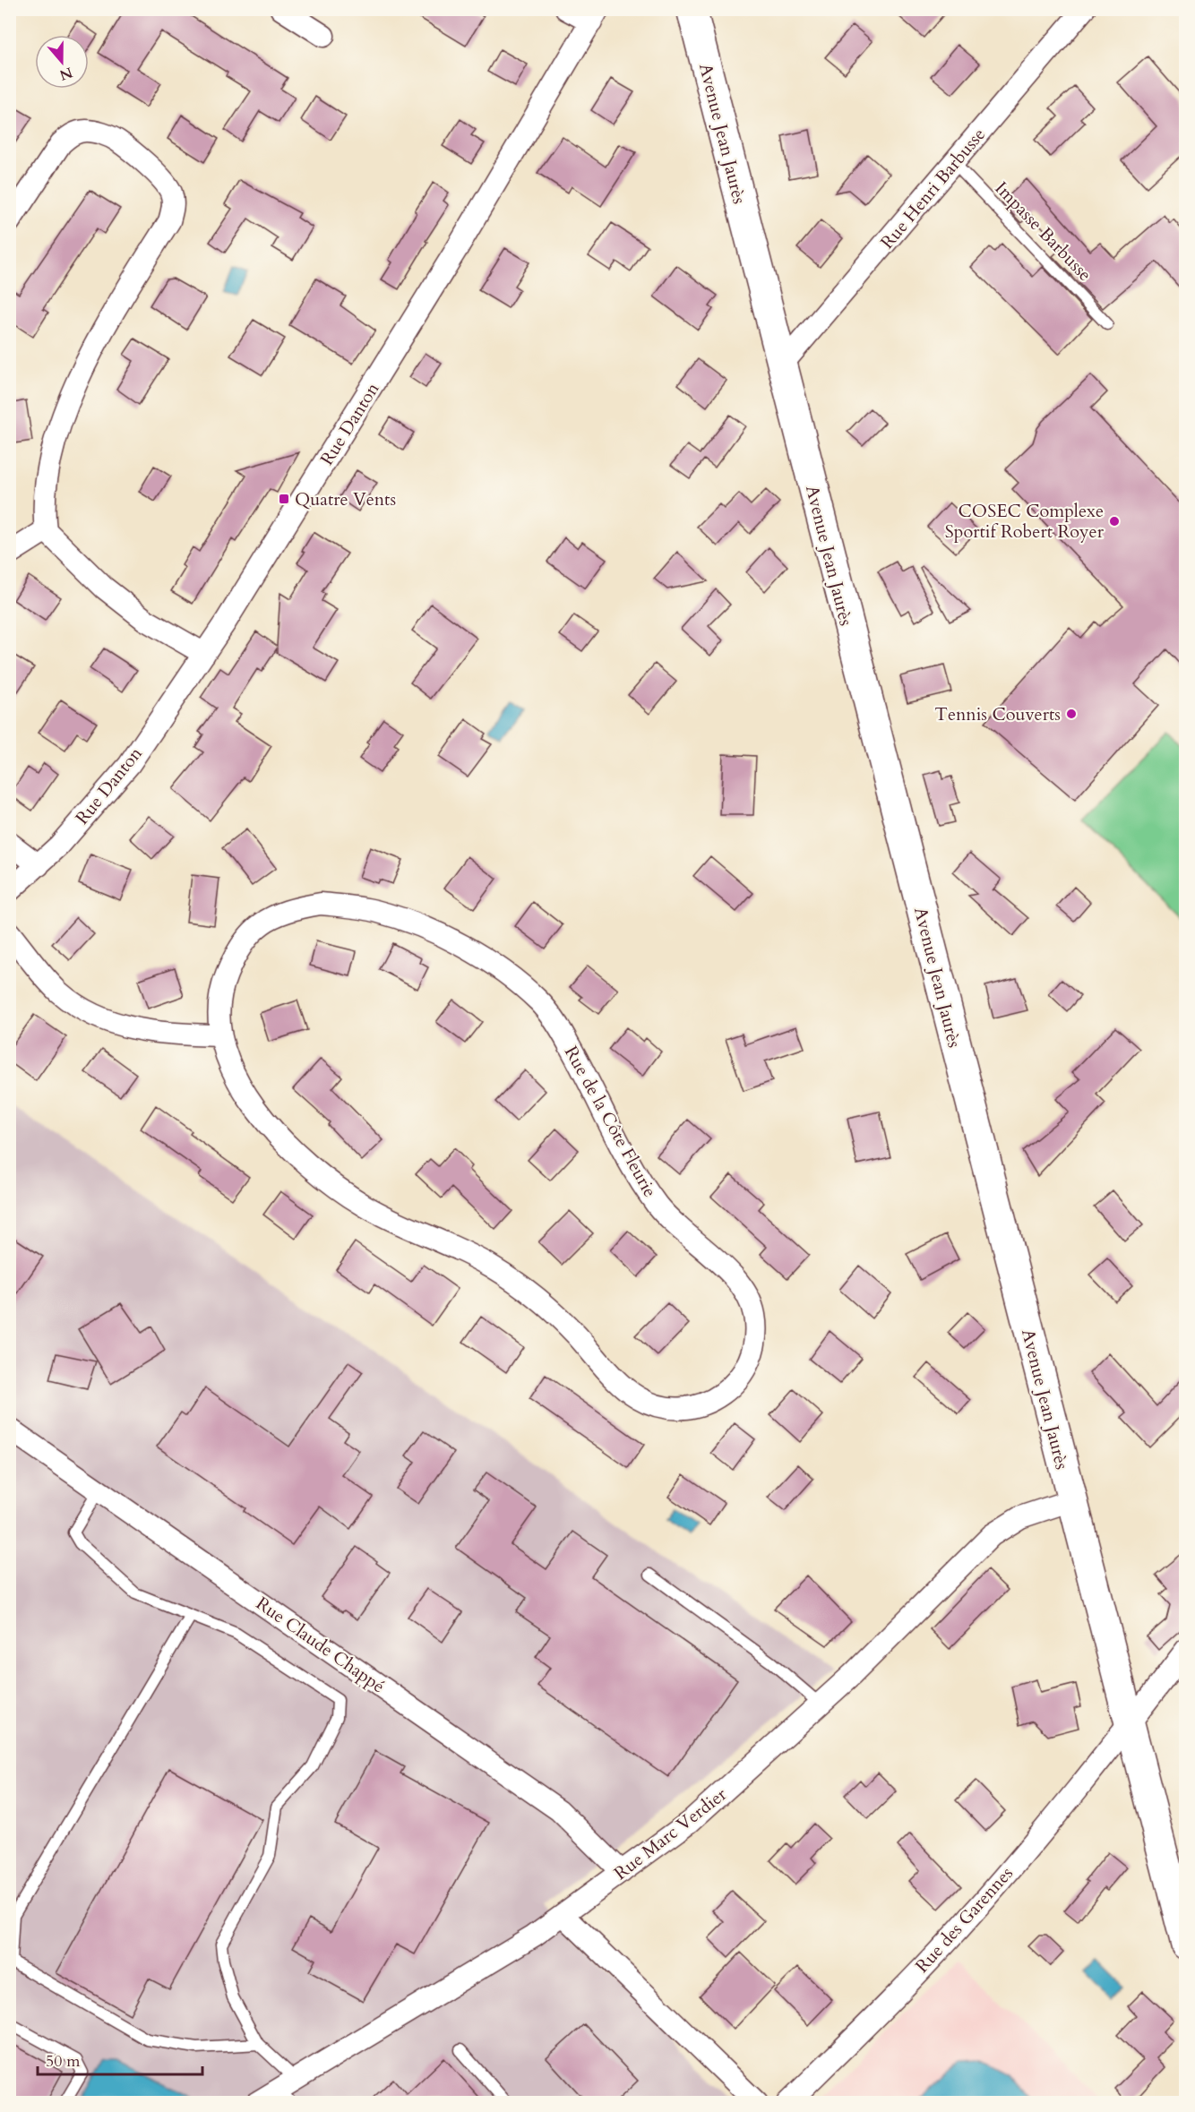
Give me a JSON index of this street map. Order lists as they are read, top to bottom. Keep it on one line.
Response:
{"streets":{"main road":["Avenue Jean Jaurès"],"street":["Rue Henri Barbusse","Rue Danton","Rue de la Côte Fleurie","Rue Claude Chappé","Rue Marc Verdier","Rue des Garennes"],"lane":["Impasse Barbusse"]},"crossings":[["Avenue Jean Jaurès","Rue Henri Barbusse"],["Avenue Jean Jaurès","Rue Marc Verdier"],["Avenue Jean Jaurès","Rue des Garennes"],["Rue Henri Barbusse","Impasse Barbusse"],["Rue Claude Chappé","Rue Marc Verdier"]],"places":{"transit":["Quatre Vents"],"other":["COSEC Complexe Sportif Robert Royer","Tennis Couverts"]},"scale_bar":"50 m","north":"bottom"}
